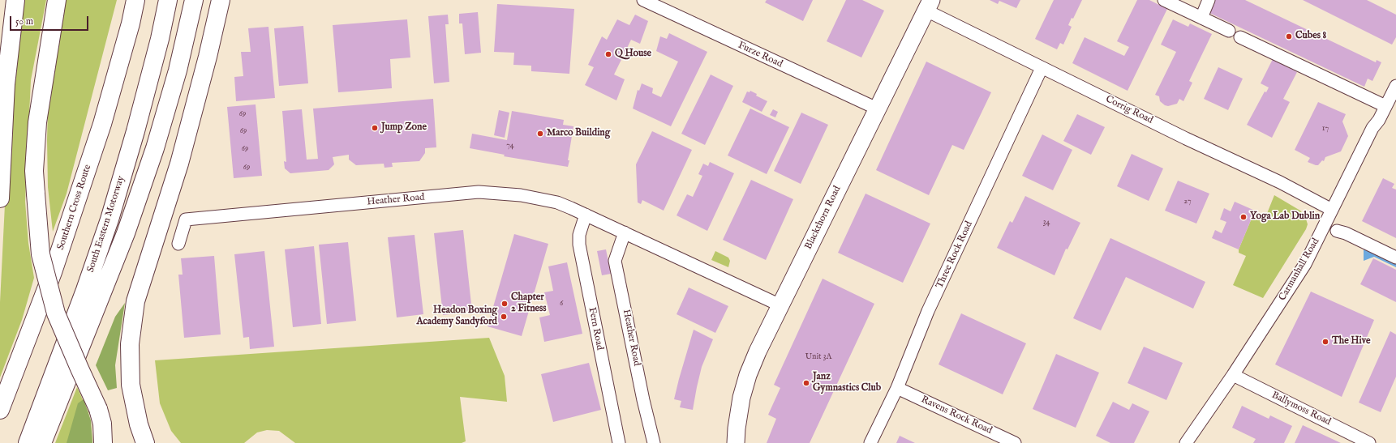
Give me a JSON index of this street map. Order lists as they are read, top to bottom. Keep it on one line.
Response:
{"streets":{"highway":["Southern Cross Route","South Eastern Motorway"],"street":["Furze Road","Corrig Road","Heather Road","Blackthorn Road","Three Rock Road","Carmanhall Road","Fern Road","Ballymoss Road","Ravens Rock Road"]},"crossings":[["Furze Road","Blackthorn Road"],["Corrig Road","Blackthorn Road"],["Corrig Road","Three Rock Road"],["Corrig Road","Carmanhall Road"],["Heather Road","Blackthorn Road"],["Heather Road","Fern Road"],["Three Rock Road","Ravens Rock Road"],["Carmanhall Road","Ballymoss Road"]],"places":["Cubes 8","Q House","Jump Zone","Marco Building","Yoga Lab Dublin","Chapter 2 Fitness","Headon Boxing Academy Sandyford","The Hive","Janz Gymnastics Club"],"house_numbers":["69","17","69","74","69","69","27","34","6","Unit 3A"],"scale_bar":"50 m"}
